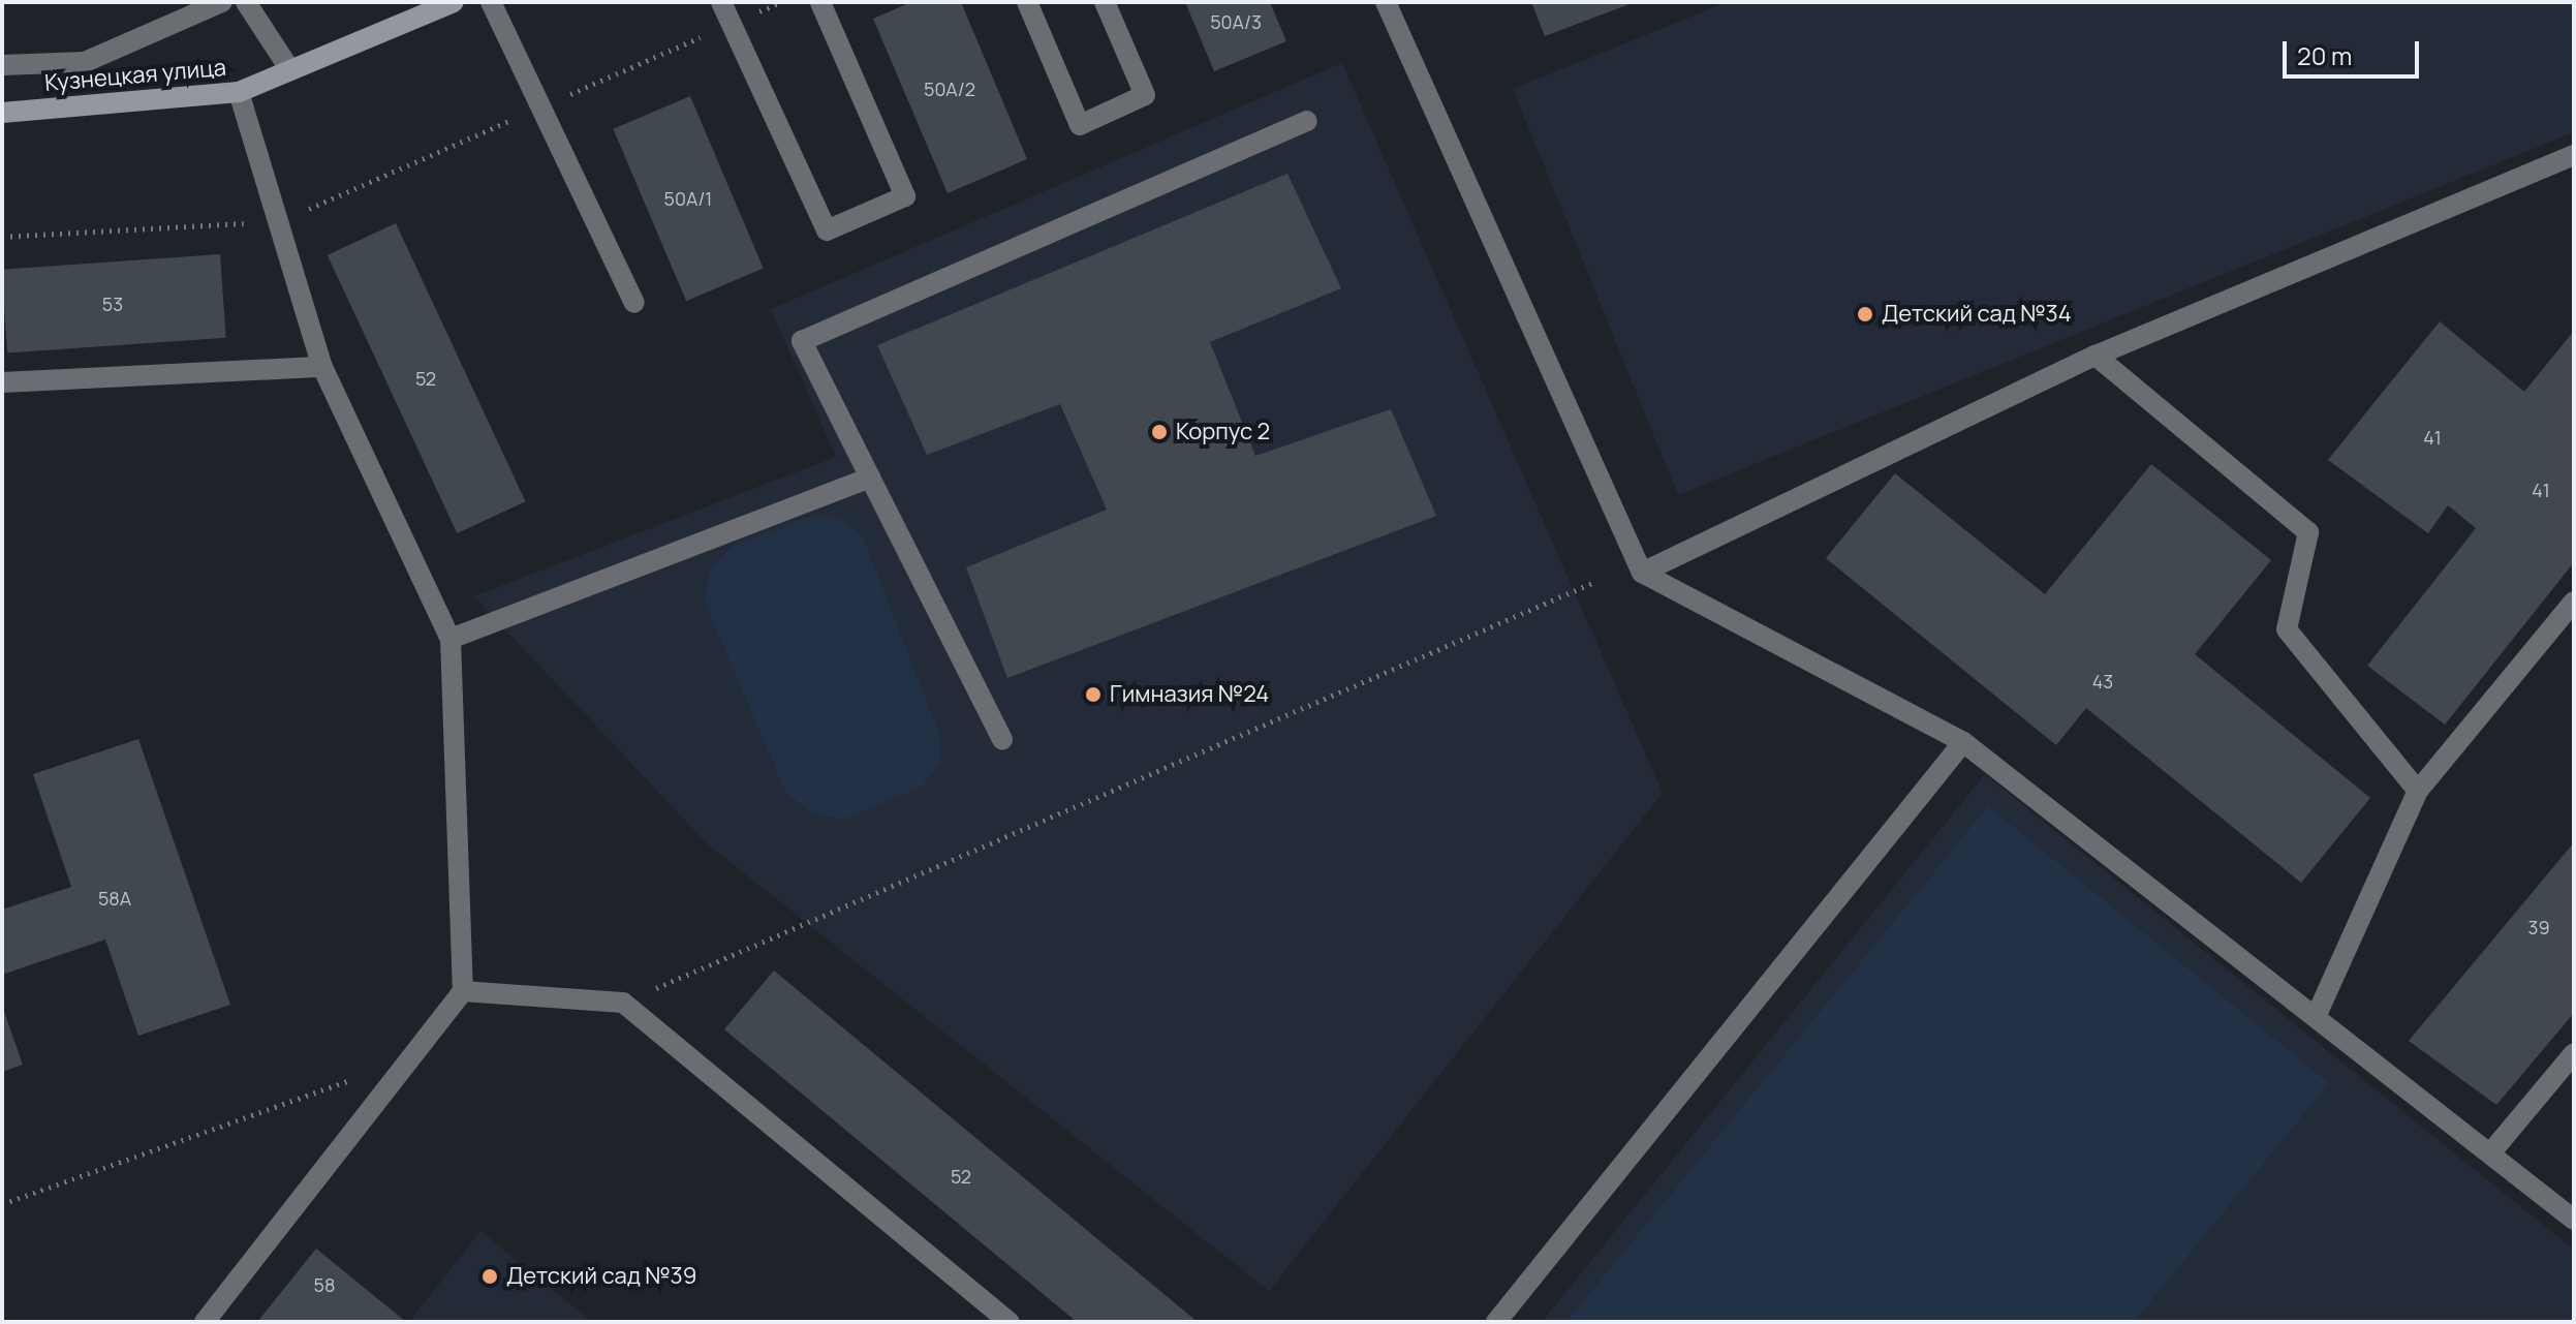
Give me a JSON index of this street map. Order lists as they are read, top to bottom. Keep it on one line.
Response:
{"streets":{"main road":["Кузнецкая улица"]},"places":["Детский сад №34","Корпус 2","Гимназия №24","Детский сад №39"],"house_numbers":["50А/3","50А/2","50А/1","53","52","41","41","43","58А","39","52","58"],"scale_bar":"20 m"}
